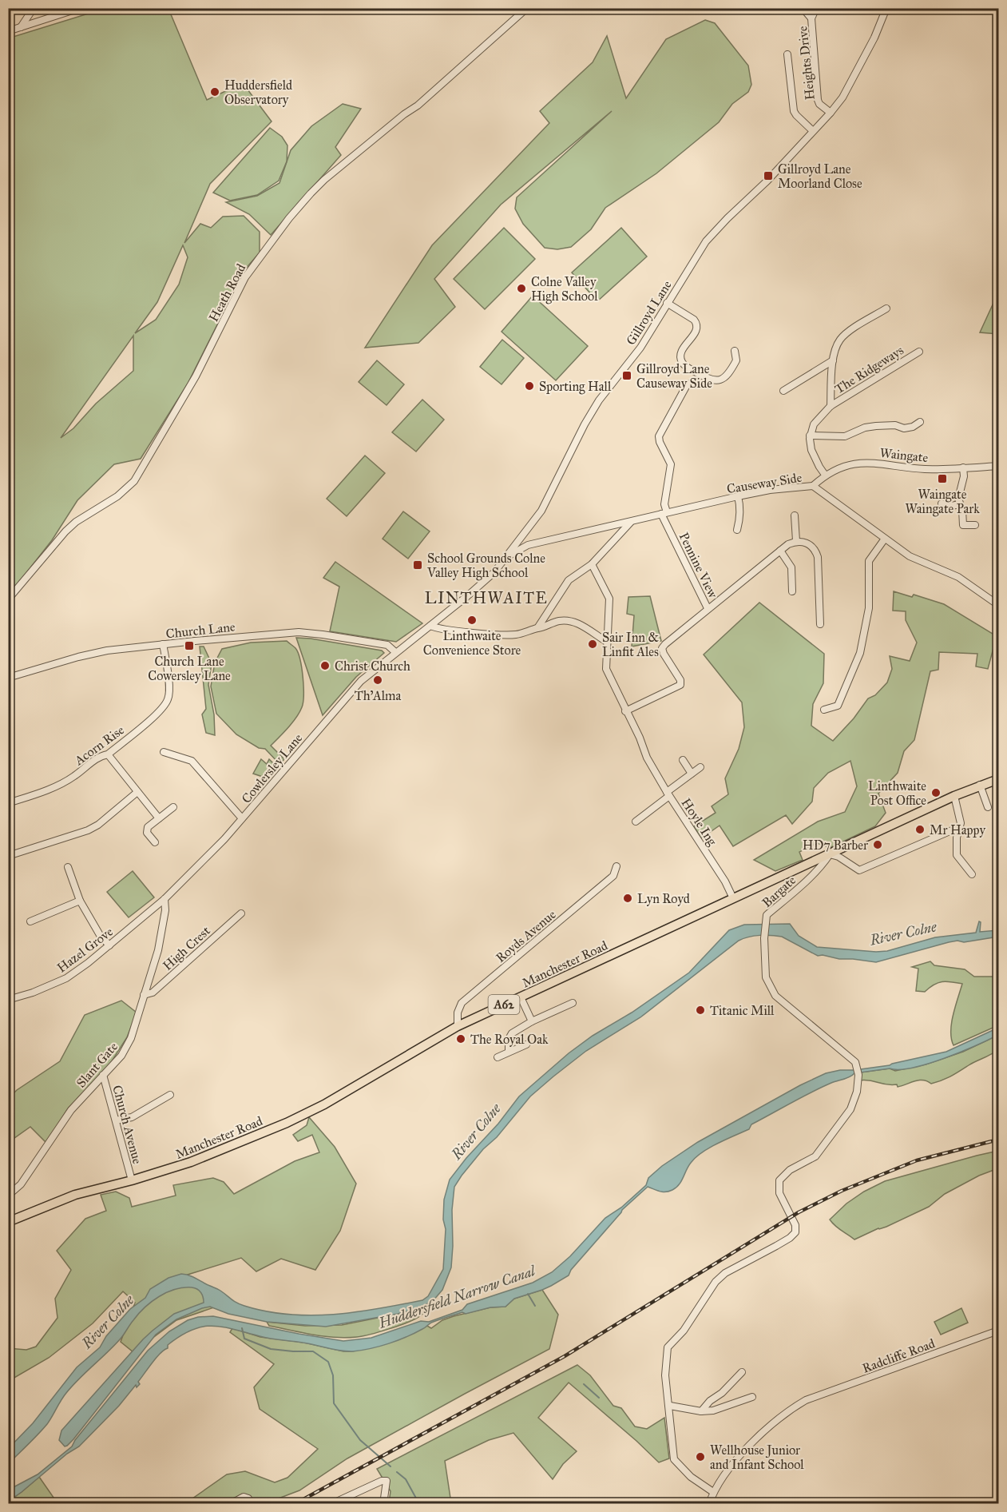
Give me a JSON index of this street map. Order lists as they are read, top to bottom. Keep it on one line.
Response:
{"streets":{"main road":["Manchester Road","A62"],"street":["Heights Drive","Heath Road","Gillroyd Lane","The Ridgeways","Waingate","Causeway Side","Pennine View","Church Lane","Acorn Rise","Cowlersley Lane","Hoyle Ing","Bargate","Royds Avenue","High Crest","Hazel Grove","Slant Gate","Church Avenue","Radcliffe Road"]},"crossings":[["Heights Drive","Gillroyd Lane"],["Gillroyd Lane","Causeway Side"],["Gillroyd Lane","Cowlersley Lane"],["Waingate","Causeway Side"],["Causeway Side","Pennine View"],["Pennine View","Hoyle Ing"],["Church Lane","Acorn Rise"],["Church Lane","Cowlersley Lane"],["Cowlersley Lane","Hazel Grove"],["Cowlersley Lane","Slant Gate"],["Hoyle Ing","Manchester Road"],["Bargate","Manchester Road"],["Royds Avenue","Manchester Road"],["High Crest","Slant Gate"],["Hazel Grove","Slant Gate"],["Manchester Road","Church Avenue"],["Slant Gate","Church Avenue"]],"districts":["LINTHWAITE"],"water":["River Colne","Huddersfield Narrow Canal"],"places":{"other":["Huddersfield Observatory","Colne Valley High School","Sporting Hall","Linthwaite Convenience Store","Sair Inn & Linfit Ales","Christ Church","Th'Alma","Linthwaite Post Office","Mr Happy","HD7 Barber","Lyn Royd","Titanic Mill","The Royal Oak","Wellhouse Junior and Infant School"],"transit":["Gillroyd Lane Moorland Close","Gillroyd Lane Causeway Side","Waingate Waingate Park","School Grounds Colne Valley High School","Church Lane Cowersley Lane"]}}
